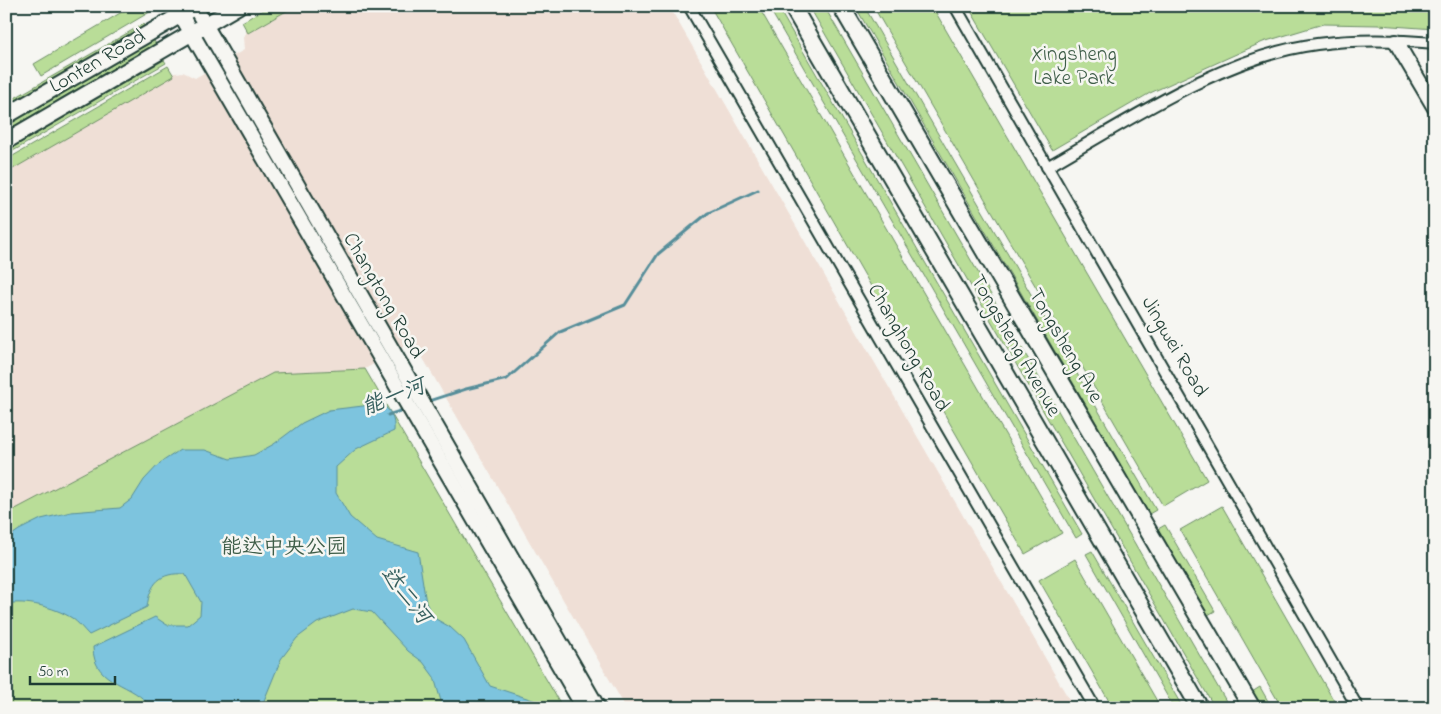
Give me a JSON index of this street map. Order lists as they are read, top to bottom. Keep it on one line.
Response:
{"streets":{"main road":["Lonten Road","Tongsheng Avenue","Tongsheng Ave"],"street":["Changtong Road","Jingwei Road","Changhong Road"]},"crossings":[["Lonten Road","Changtong Road"]],"water":["能一河","达二河"],"parks":["Xingsheng Lake Park","能达中央公园"],"scale_bar":"50 m"}
